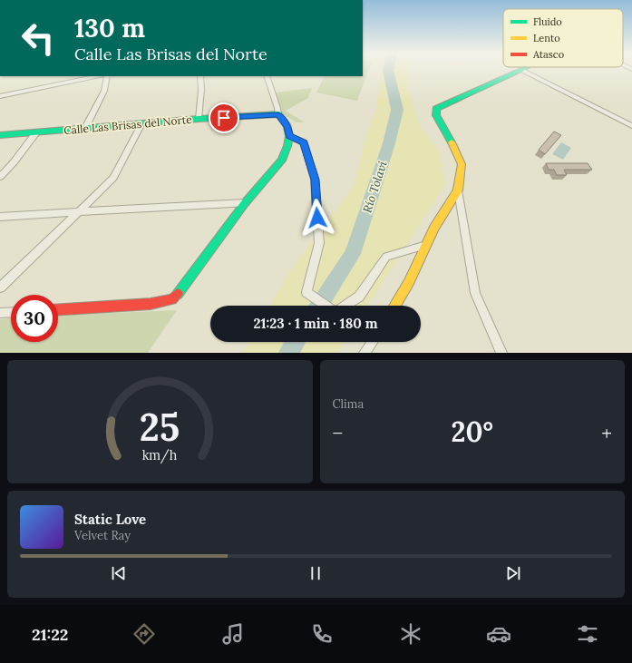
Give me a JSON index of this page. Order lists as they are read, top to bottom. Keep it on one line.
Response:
{"streets":{"street":["Calle Las Brisas del Norte"]},"water":["Río Tolavi"],"legend":["Fluido","Lento","Atasco"],"page":{"turn":["130 m","Calle Las Brisas del Norte"],"limit":"30","trip":"21:23 · 1 min · 180 m","tile":"Clima","heat":["−","20°","+"],"song":["Static Love","Velvet Ray"],"tabs":"21:22","gauge":["25","km/h"]}}
